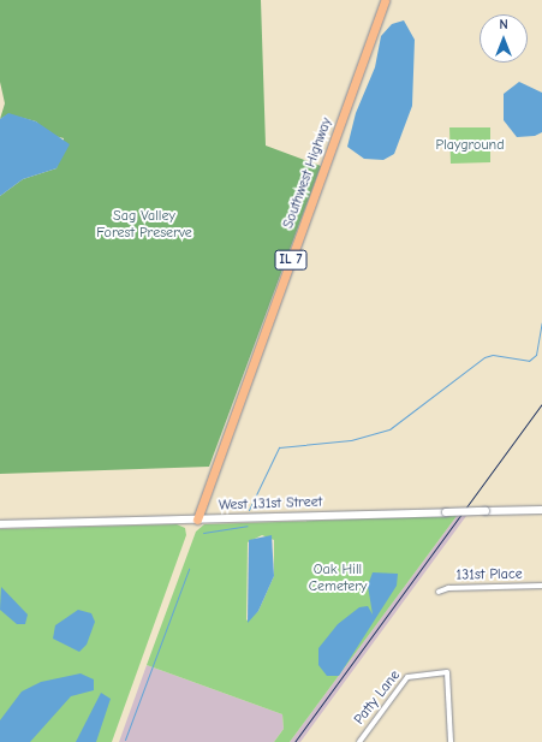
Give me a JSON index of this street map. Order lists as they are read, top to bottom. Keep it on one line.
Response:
{"streets":{"main road":["Southwest Highway","IL 7"],"street":["West 131st Street","131st Place","Patty Lane"]},"crossings":[["Southwest Highway","West 131st Street"]],"parks":["Playground","Sag Valley Forest Preserve","Oak Hill Cemetery"],"north":"top"}
